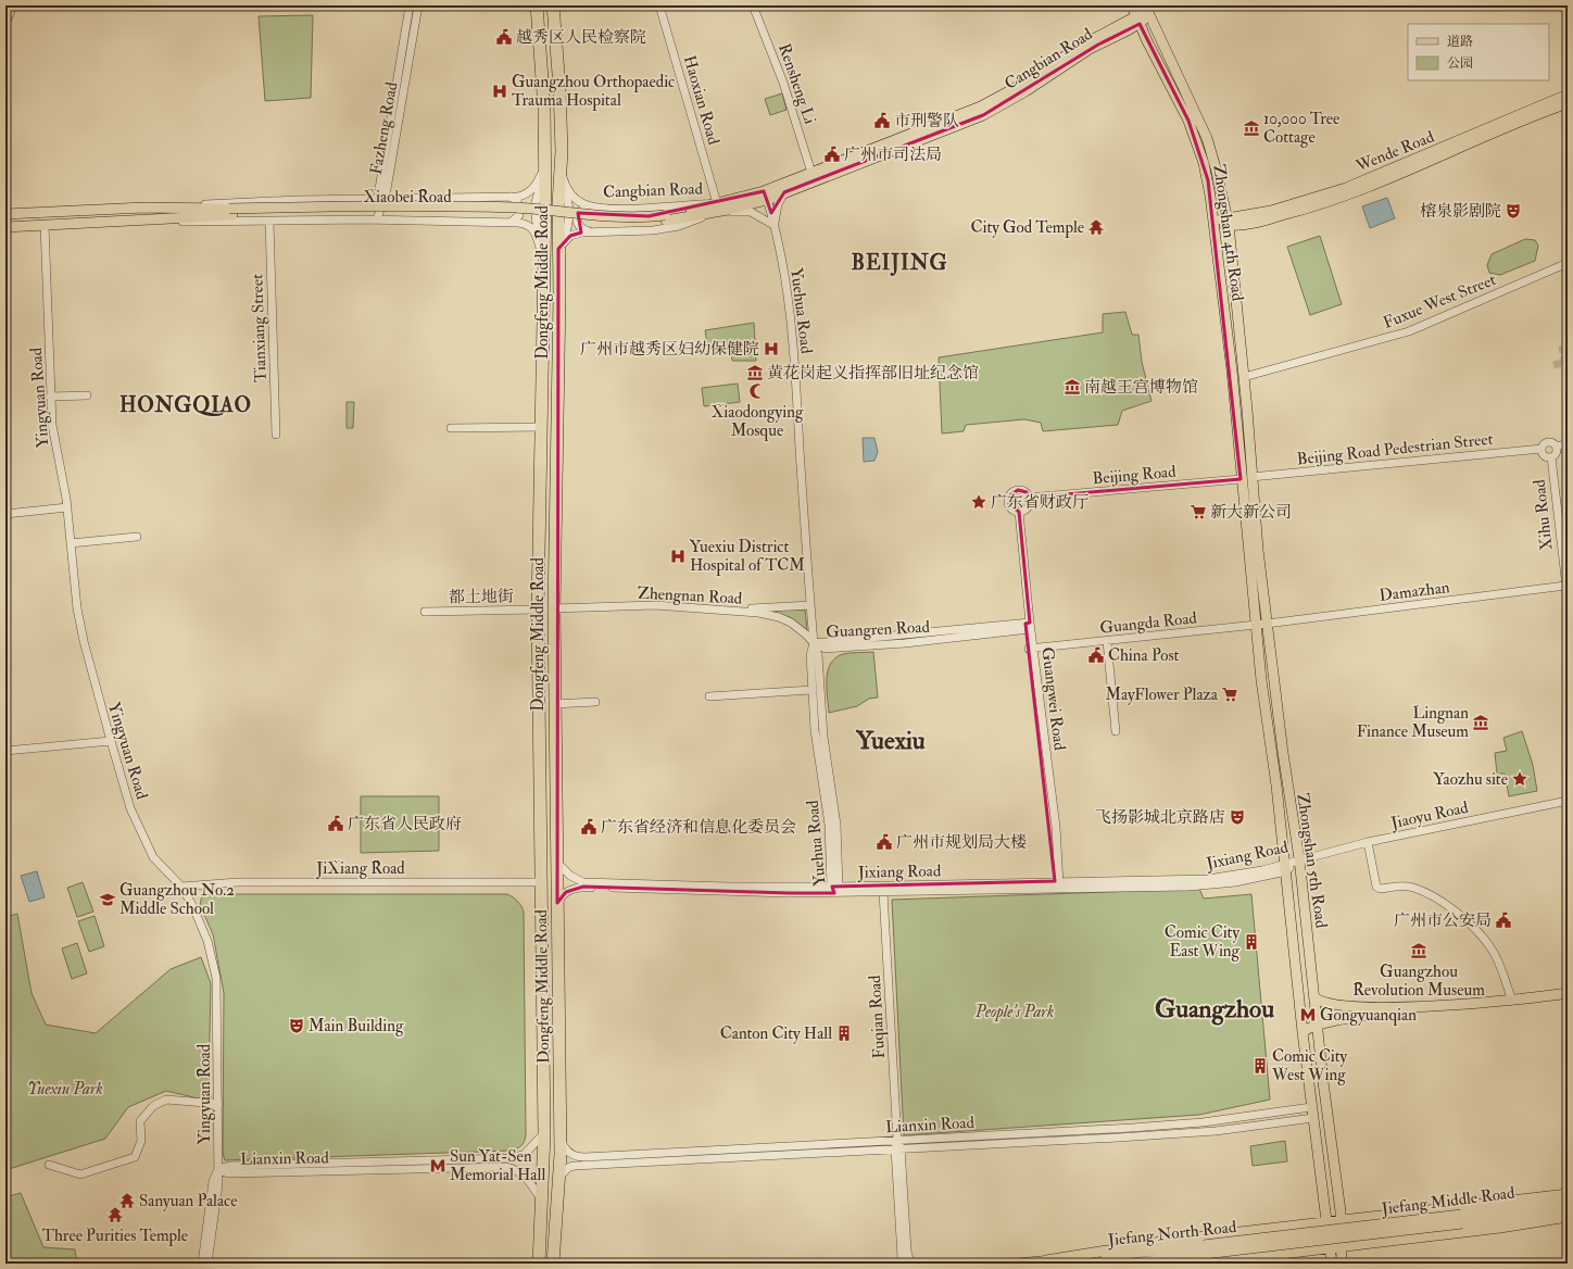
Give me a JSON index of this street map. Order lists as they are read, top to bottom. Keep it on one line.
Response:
{"streets":{"highway":["Dongfeng Middle Road"],"main road":["Cangbian Road","Wende Road","Xiaobei Road","Zhongshan 4th Road","Zhongshan 5th Road","Jiefang Middle Road","Jiefang North Road"],"street":["Rensheng Li","Haoxian Road","Fazheng Road","Fuxue West Street","Yuehua Road","Tianxiang Street","Yingyuan Road","Beijing Road Pedestrian Street","Beijing Road","Xihu Road","Damazhan","Zhengnan Road","都土地街","Guangda Road","Guangren Road","Guangwei Road","Jiaoyu Road","Jixiang Road","JiXiang Road","Fuqian Road","Lianxin Road"]},"crossings":[["Cangbian Road","Rensheng Li"],["Cangbian Road","Haoxian Road"],["Cangbian Road","Xiaobei Road"],["Cangbian Road","Zhongshan 4th Road"],["Cangbian Road","Dongfeng Middle Road"],["Cangbian Road","Yuehua Road"],["Fazheng Road","Xiaobei Road"],["Wende Road","Zhongshan 4th Road"],["Xiaobei Road","Dongfeng Middle Road"],["Xiaobei Road","Tianxiang Street"],["Xiaobei Road","Yingyuan Road"],["Zhongshan 4th Road","Fuxue West Street"],["Zhongshan 4th Road","Beijing Road Pedestrian Street"],["Zhongshan 4th Road","Beijing Road"],["Zhongshan 4th Road","Zhongshan 5th Road"],["Dongfeng Middle Road","Zhengnan Road"],["Dongfeng Middle Road","都土地街"],["Dongfeng Middle Road","Jixiang Road"],["Dongfeng Middle Road","JiXiang Road"],["Dongfeng Middle Road","Lianxin Road"],["Yuehua Road","Zhengnan Road"],["Yuehua Road","Guangren Road"],["Yuehua Road","Jixiang Road"],["Yingyuan Road","JiXiang Road"],["Yingyuan Road","Lianxin Road"],["Beijing Road Pedestrian Street","Xihu Road"],["Beijing Road Pedestrian Street","Zhongshan 5th Road"],["Beijing Road","Guangwei Road"],["Beijing Road","Zhongshan 5th Road"],["Xihu Road","Damazhan"],["Damazhan","Guangda Road"],["Damazhan","Zhongshan 5th Road"],["Zhengnan Road","Guangren Road"],["Guangda Road","Guangwei Road"],["Guangda Road","Zhongshan 5th Road"],["Guangren Road","Guangwei Road"],["Guangwei Road","Jixiang Road"],["Jiaoyu Road","Jixiang Road"],["Jiaoyu Road","Zhongshan 5th Road"],["Jixiang Road","Zhongshan 5th Road"],["Jixiang Road","Fuqian Road"],["Zhongshan 5th Road","Lianxin Road"],["Zhongshan 5th Road","Jiefang Middle Road"],["Zhongshan 5th Road","Jiefang North Road"],["Fuqian Road","Lianxin Road"],["Jiefang Middle Road","Jiefang North Road"]],"districts":["BEIJING","HONGQIAO","Yuexiu","Guangzhou"],"parks":["People's Park","Yuexiu Park"],"places":{"public building":["越秀区人民检察院","市刑警队","广州市司法局","China Post","广东省人民政府","广东省经济和信息化委员会","广州市规划局大楼","广州市公安局"],"hospital":["Guangzhou Orthopaedic Trauma Hospital","广州市越秀区妇幼保健院","Yuexiu District Hospital of TCM"],"museum":["10,000 Tree Cottage","黄花岗起义指挥部旧址纪念馆","南越王宫博物馆","Lingnan Finance Museum","Guangzhou Revolution Museum"],"theatre":["榕泉影剧院","飞扬影城北京路店","Main Building"],"temple":["City God Temple","Sanyuan Palace","Three Purities Temple"],"mosque":["Xiaodongying Mosque"],"place":["广东省财政厅","Yaozhu site"],"supermarket":["新大新公司","MayFlower Plaza"],"school or university":["Guangzhou No.2 Middle School"],"building":["Comic City East Wing","Canton City Hall","Comic City West Wing"],"metro station":["Gongyuanqian","Sun Yat-Sen Memorial Hall"]},"legend":["道路","公园"]}
